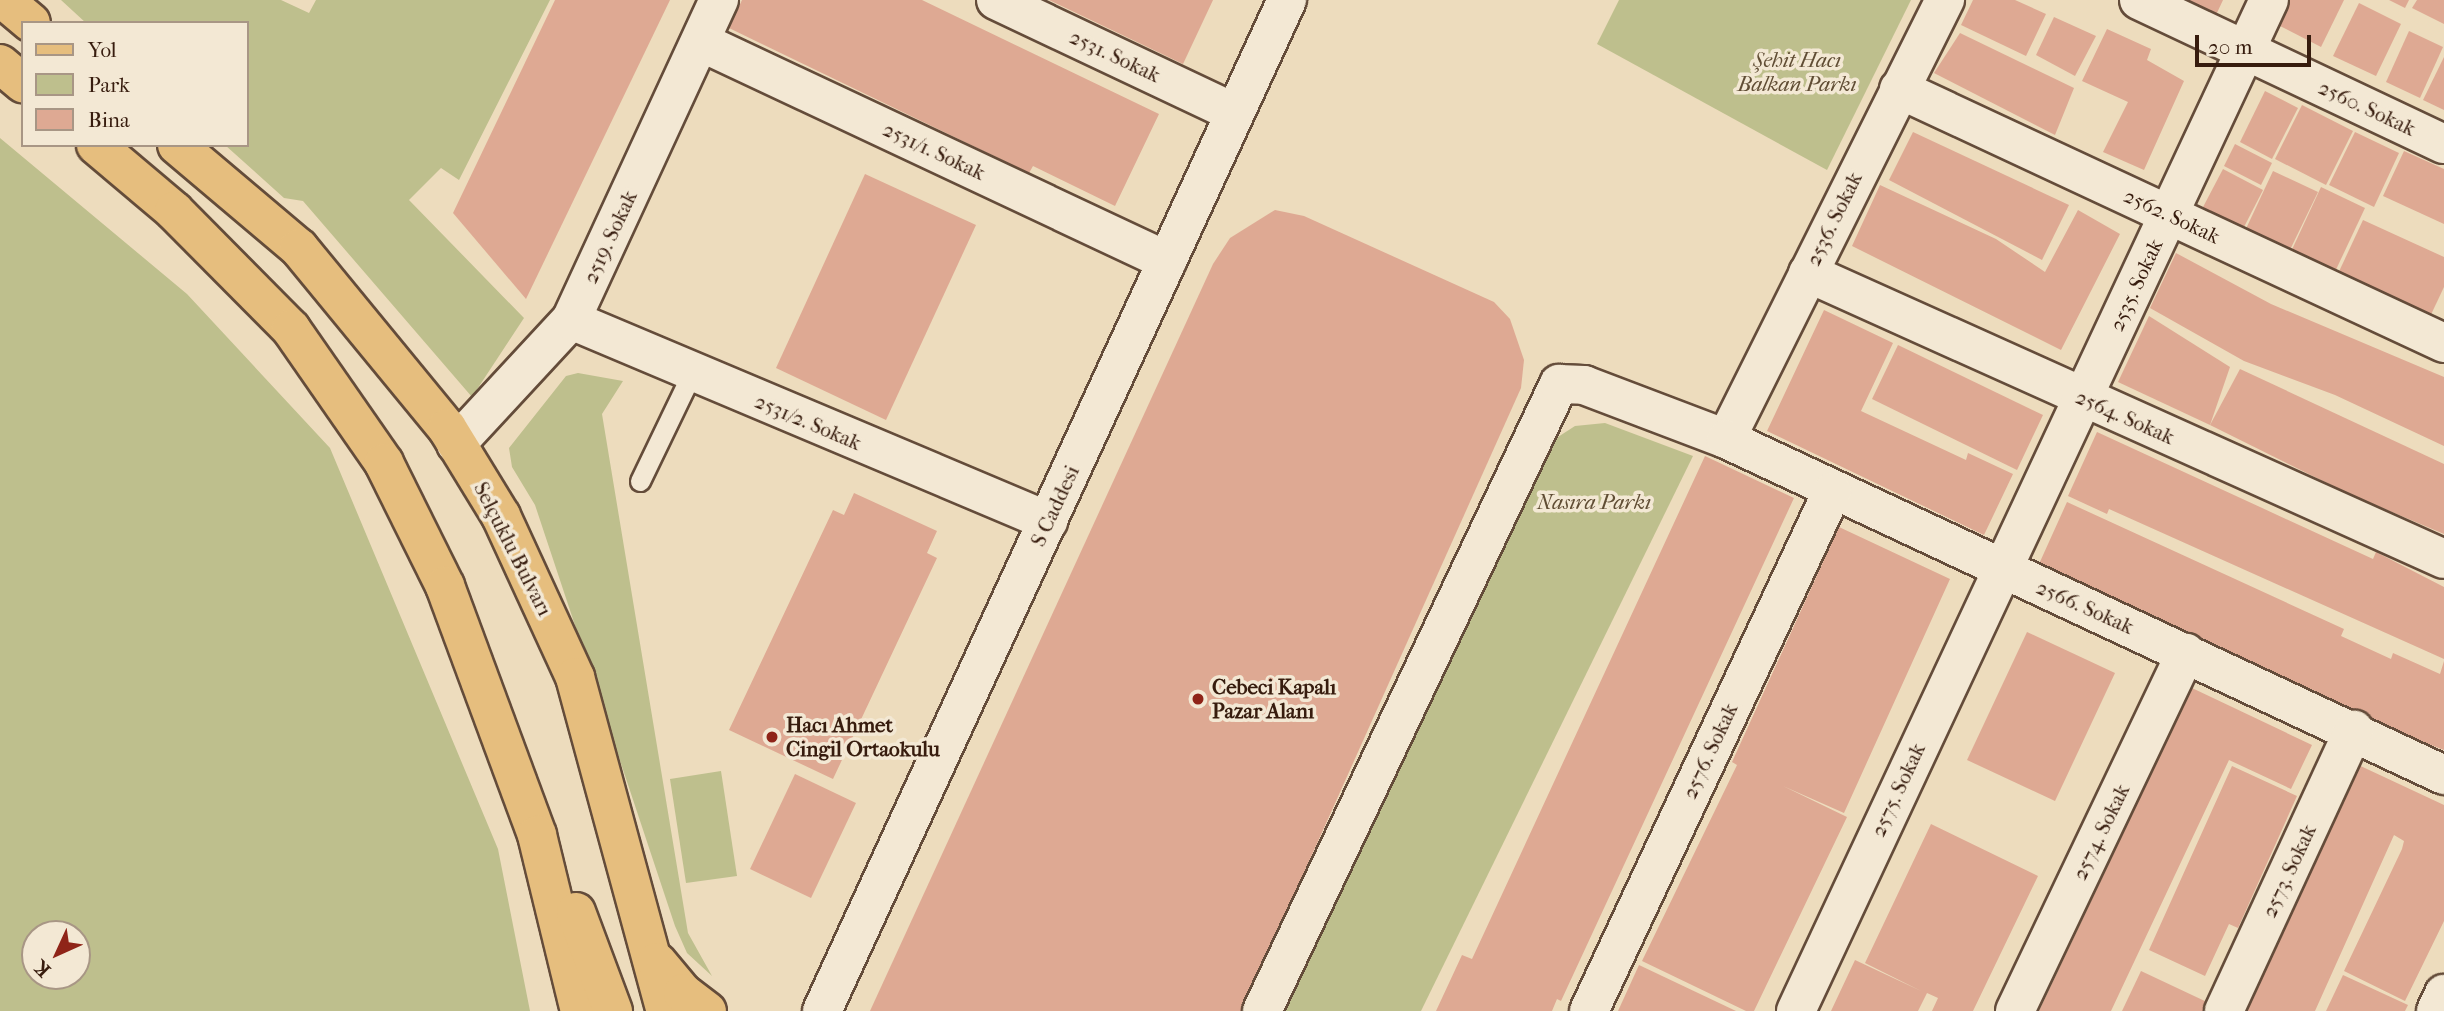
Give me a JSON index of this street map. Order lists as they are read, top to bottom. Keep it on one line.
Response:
{"streets":{"main road":["Selçuklu Bulvarı"],"street":["2531. Sokak","2560. Sokak","2531/1. Sokak","2562. Sokak","2536. Sokak","2519. Sokak","2535. Sokak","2564. Sokak","2531/2. Sokak","S Caddesi","2566. Sokak","2576. Sokak","2575. Sokak","2574. Sokak","2573. Sokak"]},"crossings":[["2531. Sokak","S Caddesi"],["2560. Sokak","2535. Sokak"],["2531/1. Sokak","2519. Sokak"],["2531/1. Sokak","S Caddesi"],["2562. Sokak","2536. Sokak"],["2562. Sokak","2535. Sokak"],["2536. Sokak","2564. Sokak"],["2536. Sokak","2566. Sokak"],["2519. Sokak","2531/2. Sokak"],["2519. Sokak","Selçuklu Bulvarı"],["2535. Sokak","2564. Sokak"],["2535. Sokak","2566. Sokak"],["2535. Sokak","2575. Sokak"],["2531/2. Sokak","S Caddesi"],["2566. Sokak","2576. Sokak"],["2566. Sokak","2575. Sokak"],["2566. Sokak","2574. Sokak"],["2566. Sokak","2573. Sokak"]],"parks":["Şehit Hacı Balkan Parkı","Nasıra Parkı"],"places":["Cebeci Kapalı Pazar Alanı","Hacı Ahmet Cingil Ortaokulu"],"legend":["Yol","Park","Bina"],"scale_bar":"20 m","north":"bottom left"}
